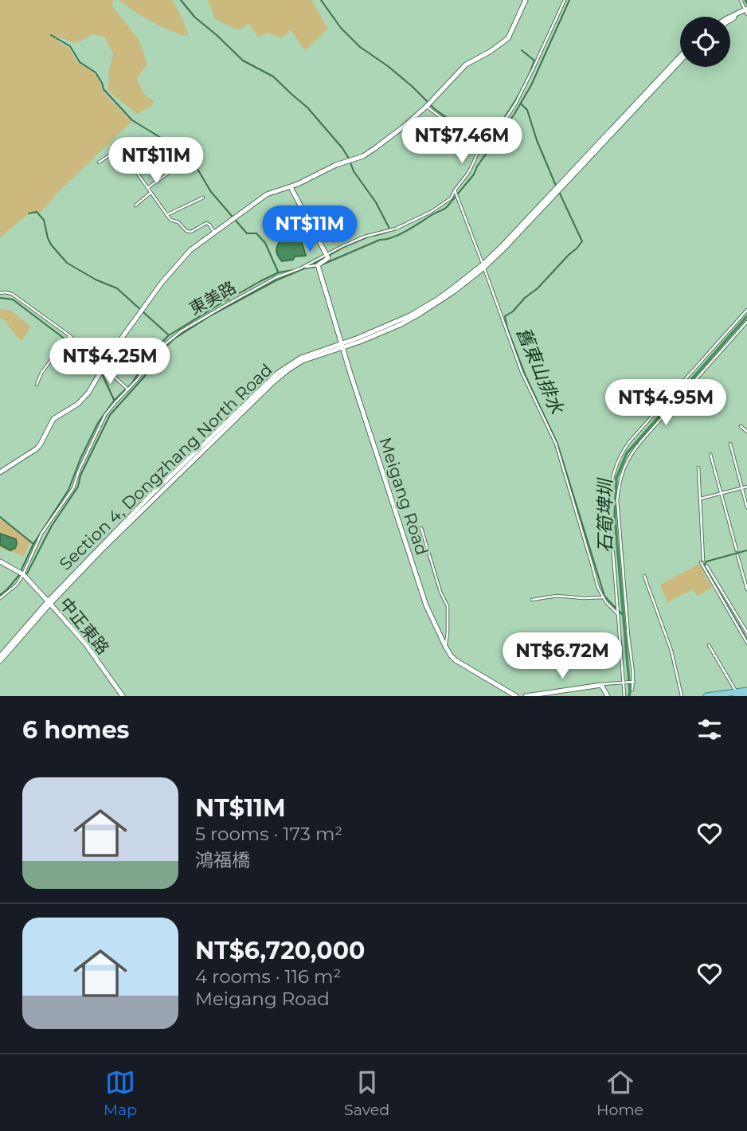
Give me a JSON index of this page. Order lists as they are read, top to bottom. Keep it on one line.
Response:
{"streets":{"street":["東美路","Section 4, Dongzhang North Road","Meigang Road","中正東路"]},"crossings":[["東美路","中正東路"],["Section 4, Dongzhang North Road","Meigang Road"],["Section 4, Dongzhang North Road","中正東路"]],"water":["舊東山排水","石筍埤圳"],"page":{"price":["NT$7.46M","NT$11M","NT$11M","NT$4.25M","NT$4.95M","NT$6.72M"],"heading":"6 homes","list":[{"name":"NT$11M","note":"5 rooms · 173 m² · 鴻福橋"},{"name":"NT$6,720,000","note":"4 rooms · 116 m² · Meigang Road"}],"tabs":["Map","Saved","Home"]}}
